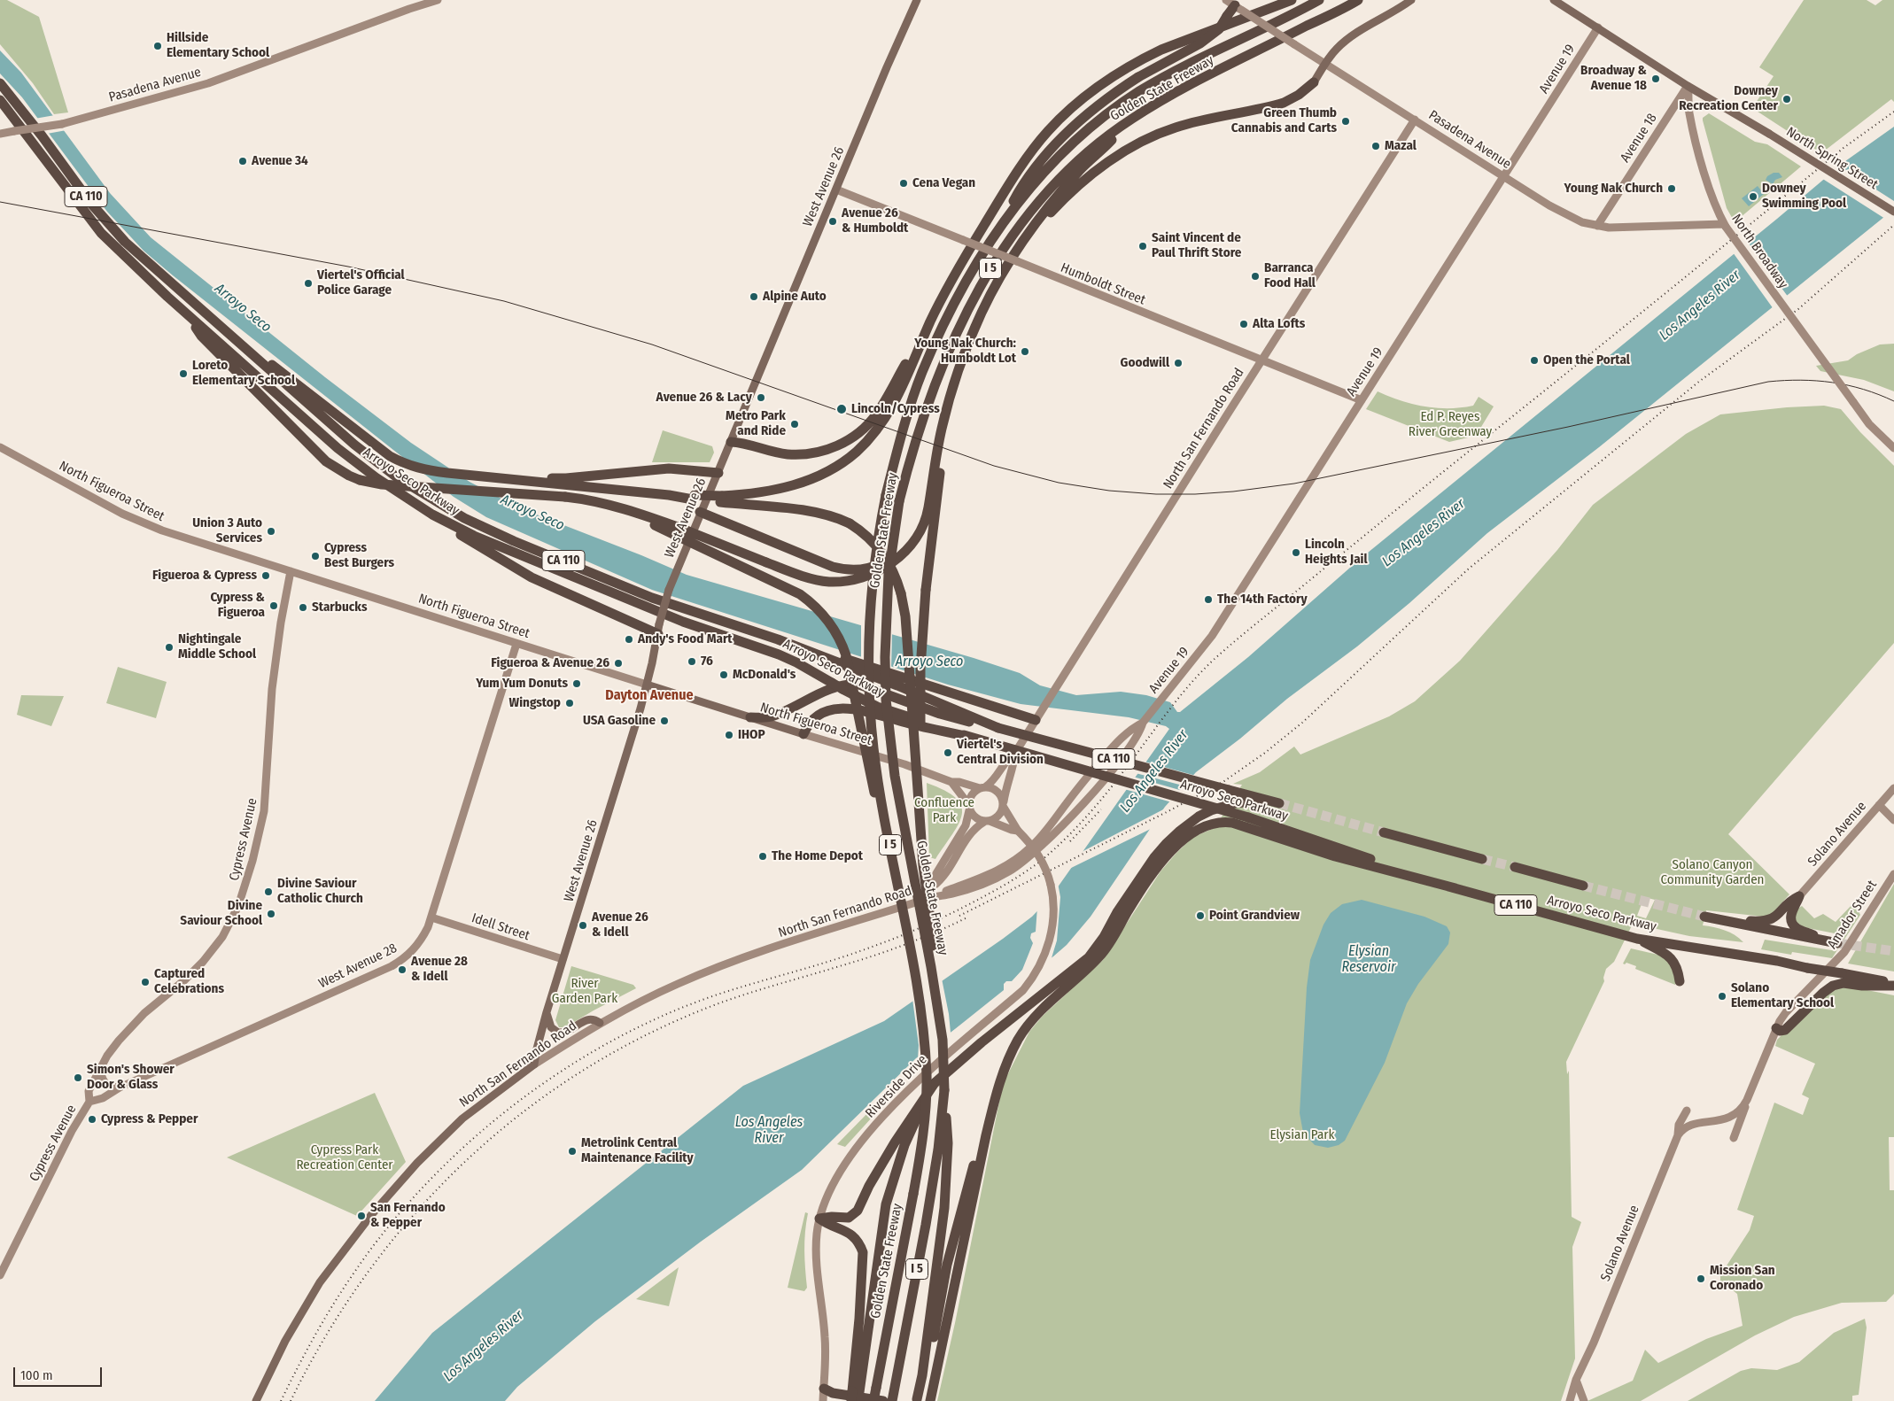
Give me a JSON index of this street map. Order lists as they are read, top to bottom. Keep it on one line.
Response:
{"streets":{"highway":["Golden State Freeway","CA 110","I 5","Arroyo Seco Parkway"],"main road":["Avenue 19","Pasadena Avenue","Avenue 18","North Spring Street","West Avenue 26","North Broadway","Humboldt Street","North San Fernando Road","North Figueroa Street","Solano Avenue","Cypress Avenue","Amador Street","Idell Street","West Avenue 28","Riverside Drive"]},"crossings":[["Avenue 19","Pasadena Avenue"],["Avenue 19","Humboldt Street"],["Avenue 19","North San Fernando Road"],["Pasadena Avenue","Avenue 18"],["Pasadena Avenue","North Broadway"],["Pasadena Avenue","North San Fernando Road"],["Avenue 18","North Spring Street"],["Avenue 18","North Broadway"],["North Spring Street","North Broadway"],["West Avenue 26","Humboldt Street"],["West Avenue 26","North San Fernando Road"],["West Avenue 26","North Figueroa Street"],["West Avenue 26","Idell Street"],["Humboldt Street","North San Fernando Road"],["North San Fernando Road","North Figueroa Street"],["North San Fernando Road","Riverside Drive"],["North Figueroa Street","Cypress Avenue"],["North Figueroa Street","West Avenue 28"],["North Figueroa Street","Riverside Drive"],["Solano Avenue","Amador Street"],["Cypress Avenue","West Avenue 28"],["Idell Street","West Avenue 28"]],"districts":["Dayton Avenue"],"water":["Los Angeles River","Arroyo Seco","Elysian Reservoir"],"parks":["Ed P. Reyes River Greenway","Confluence Park","Solano Canyon Community Garden","River Garden Park","Elysian Park","Cypress Park Recreation Center"],"places":["Hillside Elementary School","Broadway & Avenue 18","Downey Recreation Center","Green Thumb Cannabis and Carts","Mazal","Avenue 34","Cena Vegan","Young Nak Church","Downey Swimming Pool","Avenue 26 & Humboldt","Saint Vincent de Paul Thrift Store","Barranca Food Hall","Viertel's Official Police Garage","Alpine Auto","Alta Lofts","Young Nak Church: Humboldt Lot","Open the Portal","Goodwill","Loreto Elementary School","Avenue 26 & Lacy","Lincoln/Cypress","Metro Park and Ride","Union 3 Auto Services","Lincoln Heights Jail","Cypress Best Burgers","Figueroa & Cypress","The 14th Factory","Cypress & Figueroa","Starbucks","Andy's Food Mart","Nightingale Middle School","76","Figueroa & Avenue 26","McDonald's","Yum Yum Donuts","Wingstop","USA Gasoline","IHOP","Viertel's Central Division","The Home Depot","Divine Saviour Catholic Church","Divine Saviour School","Point Grandview","Avenue 26 & Idell","Avenue 28 & Idell","Captured Celebrations","Solano Elementary School","Simon's Shower Door & Glass","Cypress & Pepper","Metrolink Central Maintenance Facility","San Fernando & Pepper","Mission San Coronado"],"scale_bar":"100 m"}
